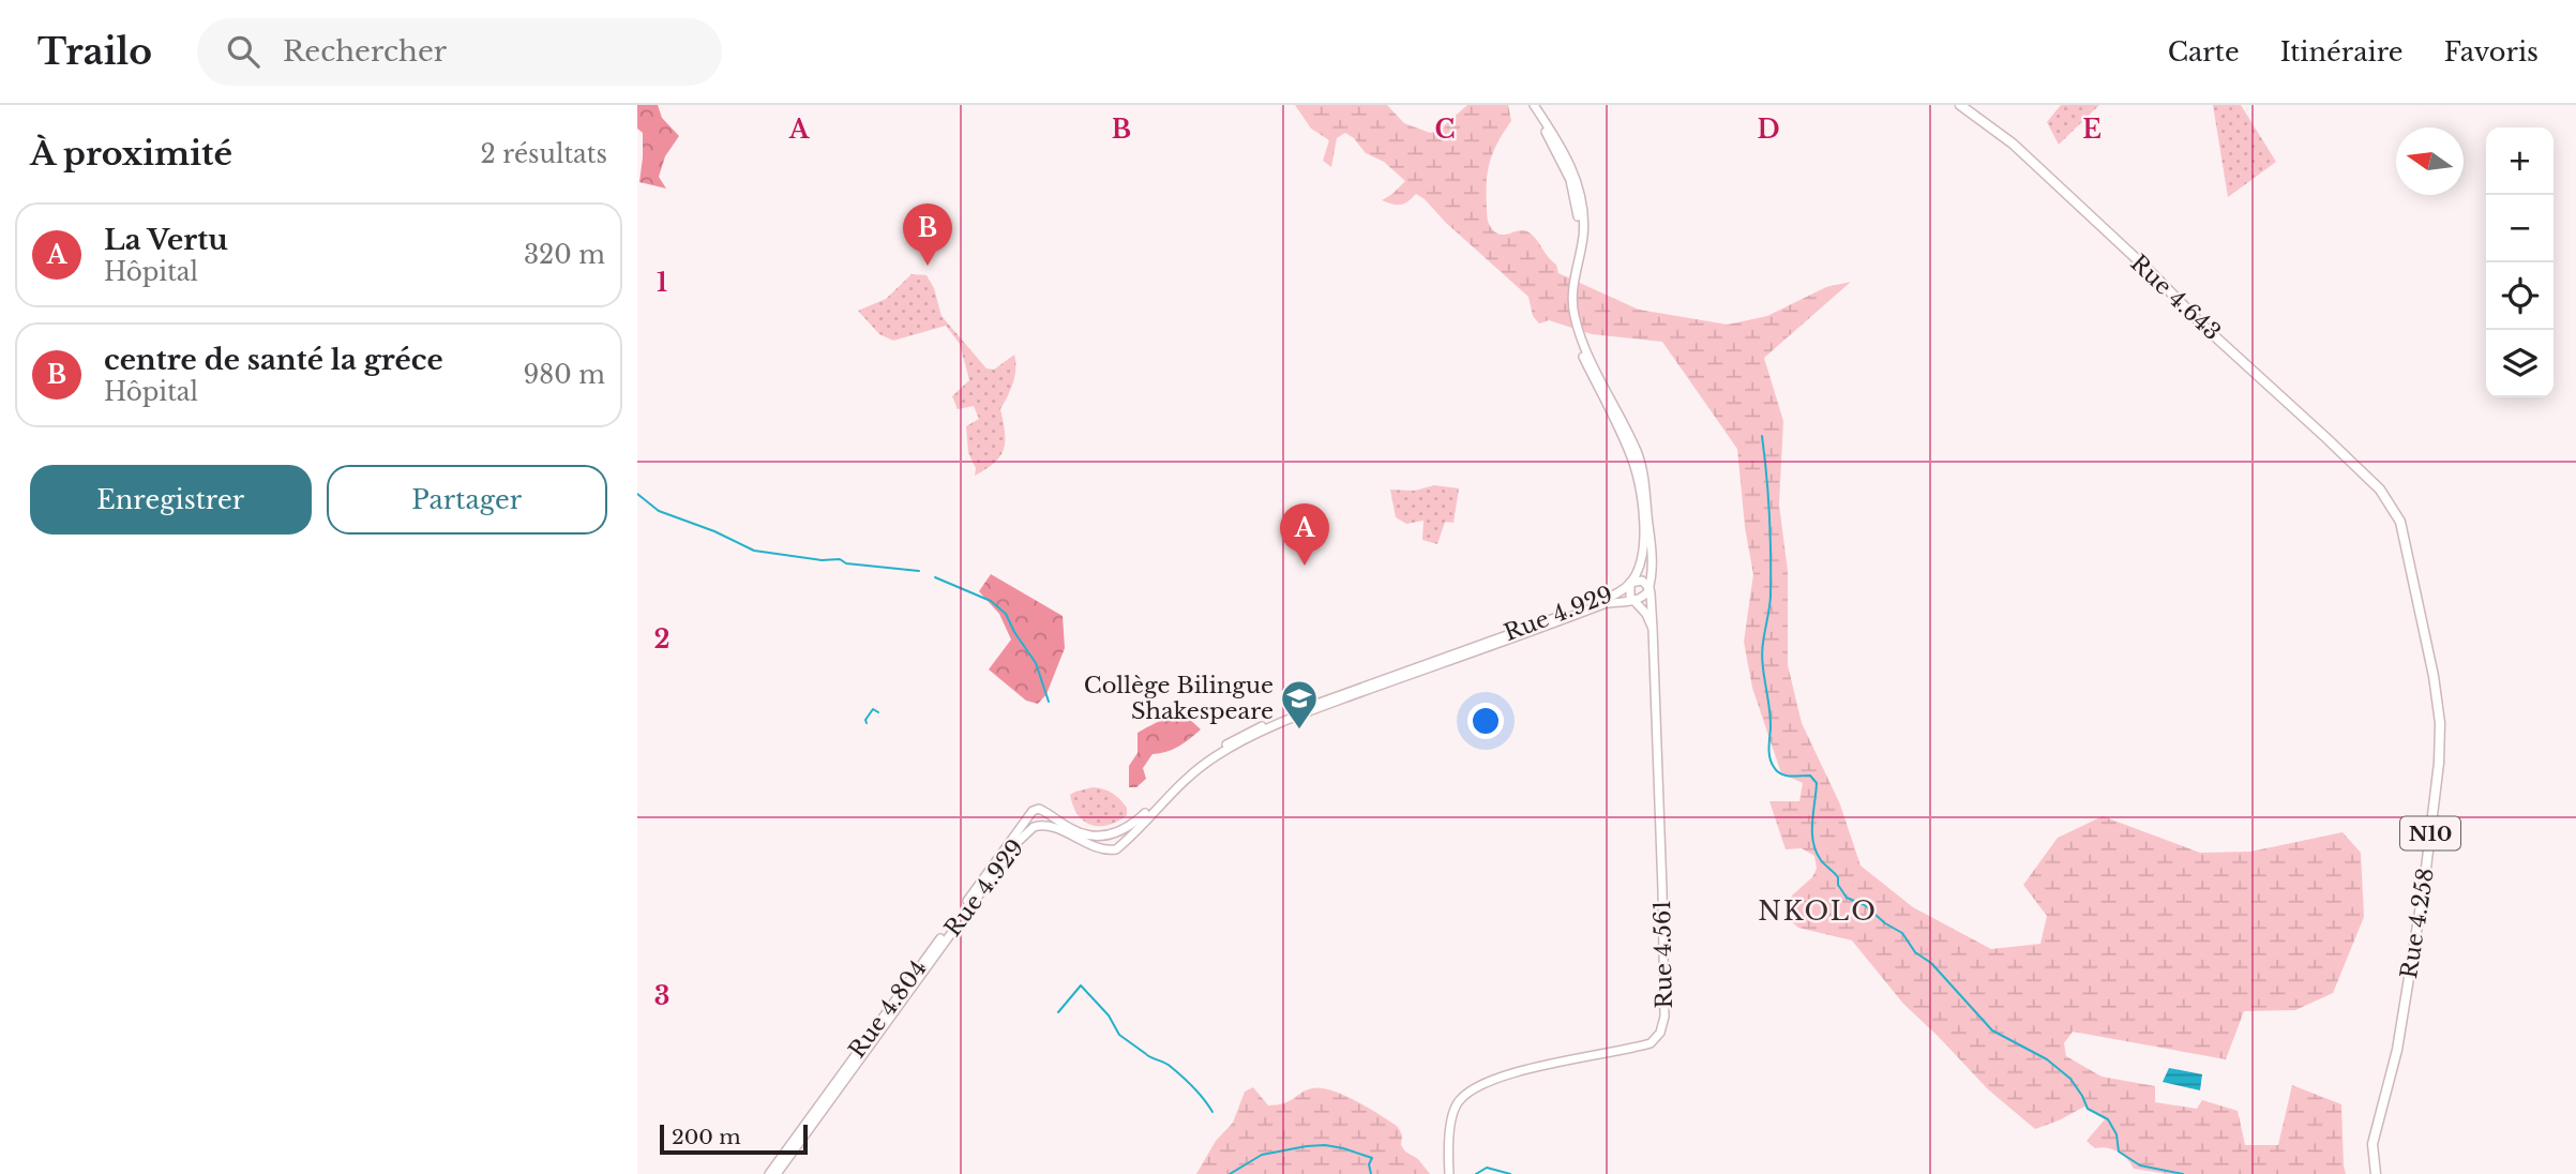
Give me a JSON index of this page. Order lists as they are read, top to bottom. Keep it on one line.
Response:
{"streets":{"highway":["Rue 4.643","N10","Rue 4.258"],"main road":["Rue 4.929","Rue 4.561","Rue 4.804"]},"crossings":[["Rue 4.643","Rue 4.258"]],"districts":["NKOLO"],"places":{"school or university":["Collège Bilingue Shakespeare"]},"scale_bar":"200 m","north":"left","page":{"header":"Trailo","search":"Rechercher","nav":["Carte","Itinéraire","Favoris"],"heading":["À proximité","2 résultats"],"map_buttons":["+","−"],"list":[{"mark":"A","name":"La Vertu","note":"Hôpital","value":"320 m"},{"mark":"B","name":"centre de santé la gréce","note":"Hôpital","value":"980 m"}],"pins":["B","A"],"buttons":["Enregistrer","Partager"],"scale":"200 m"},"grid":{"columns":["A","B","C","D","E"],"rows":["1","2","3"]}}
